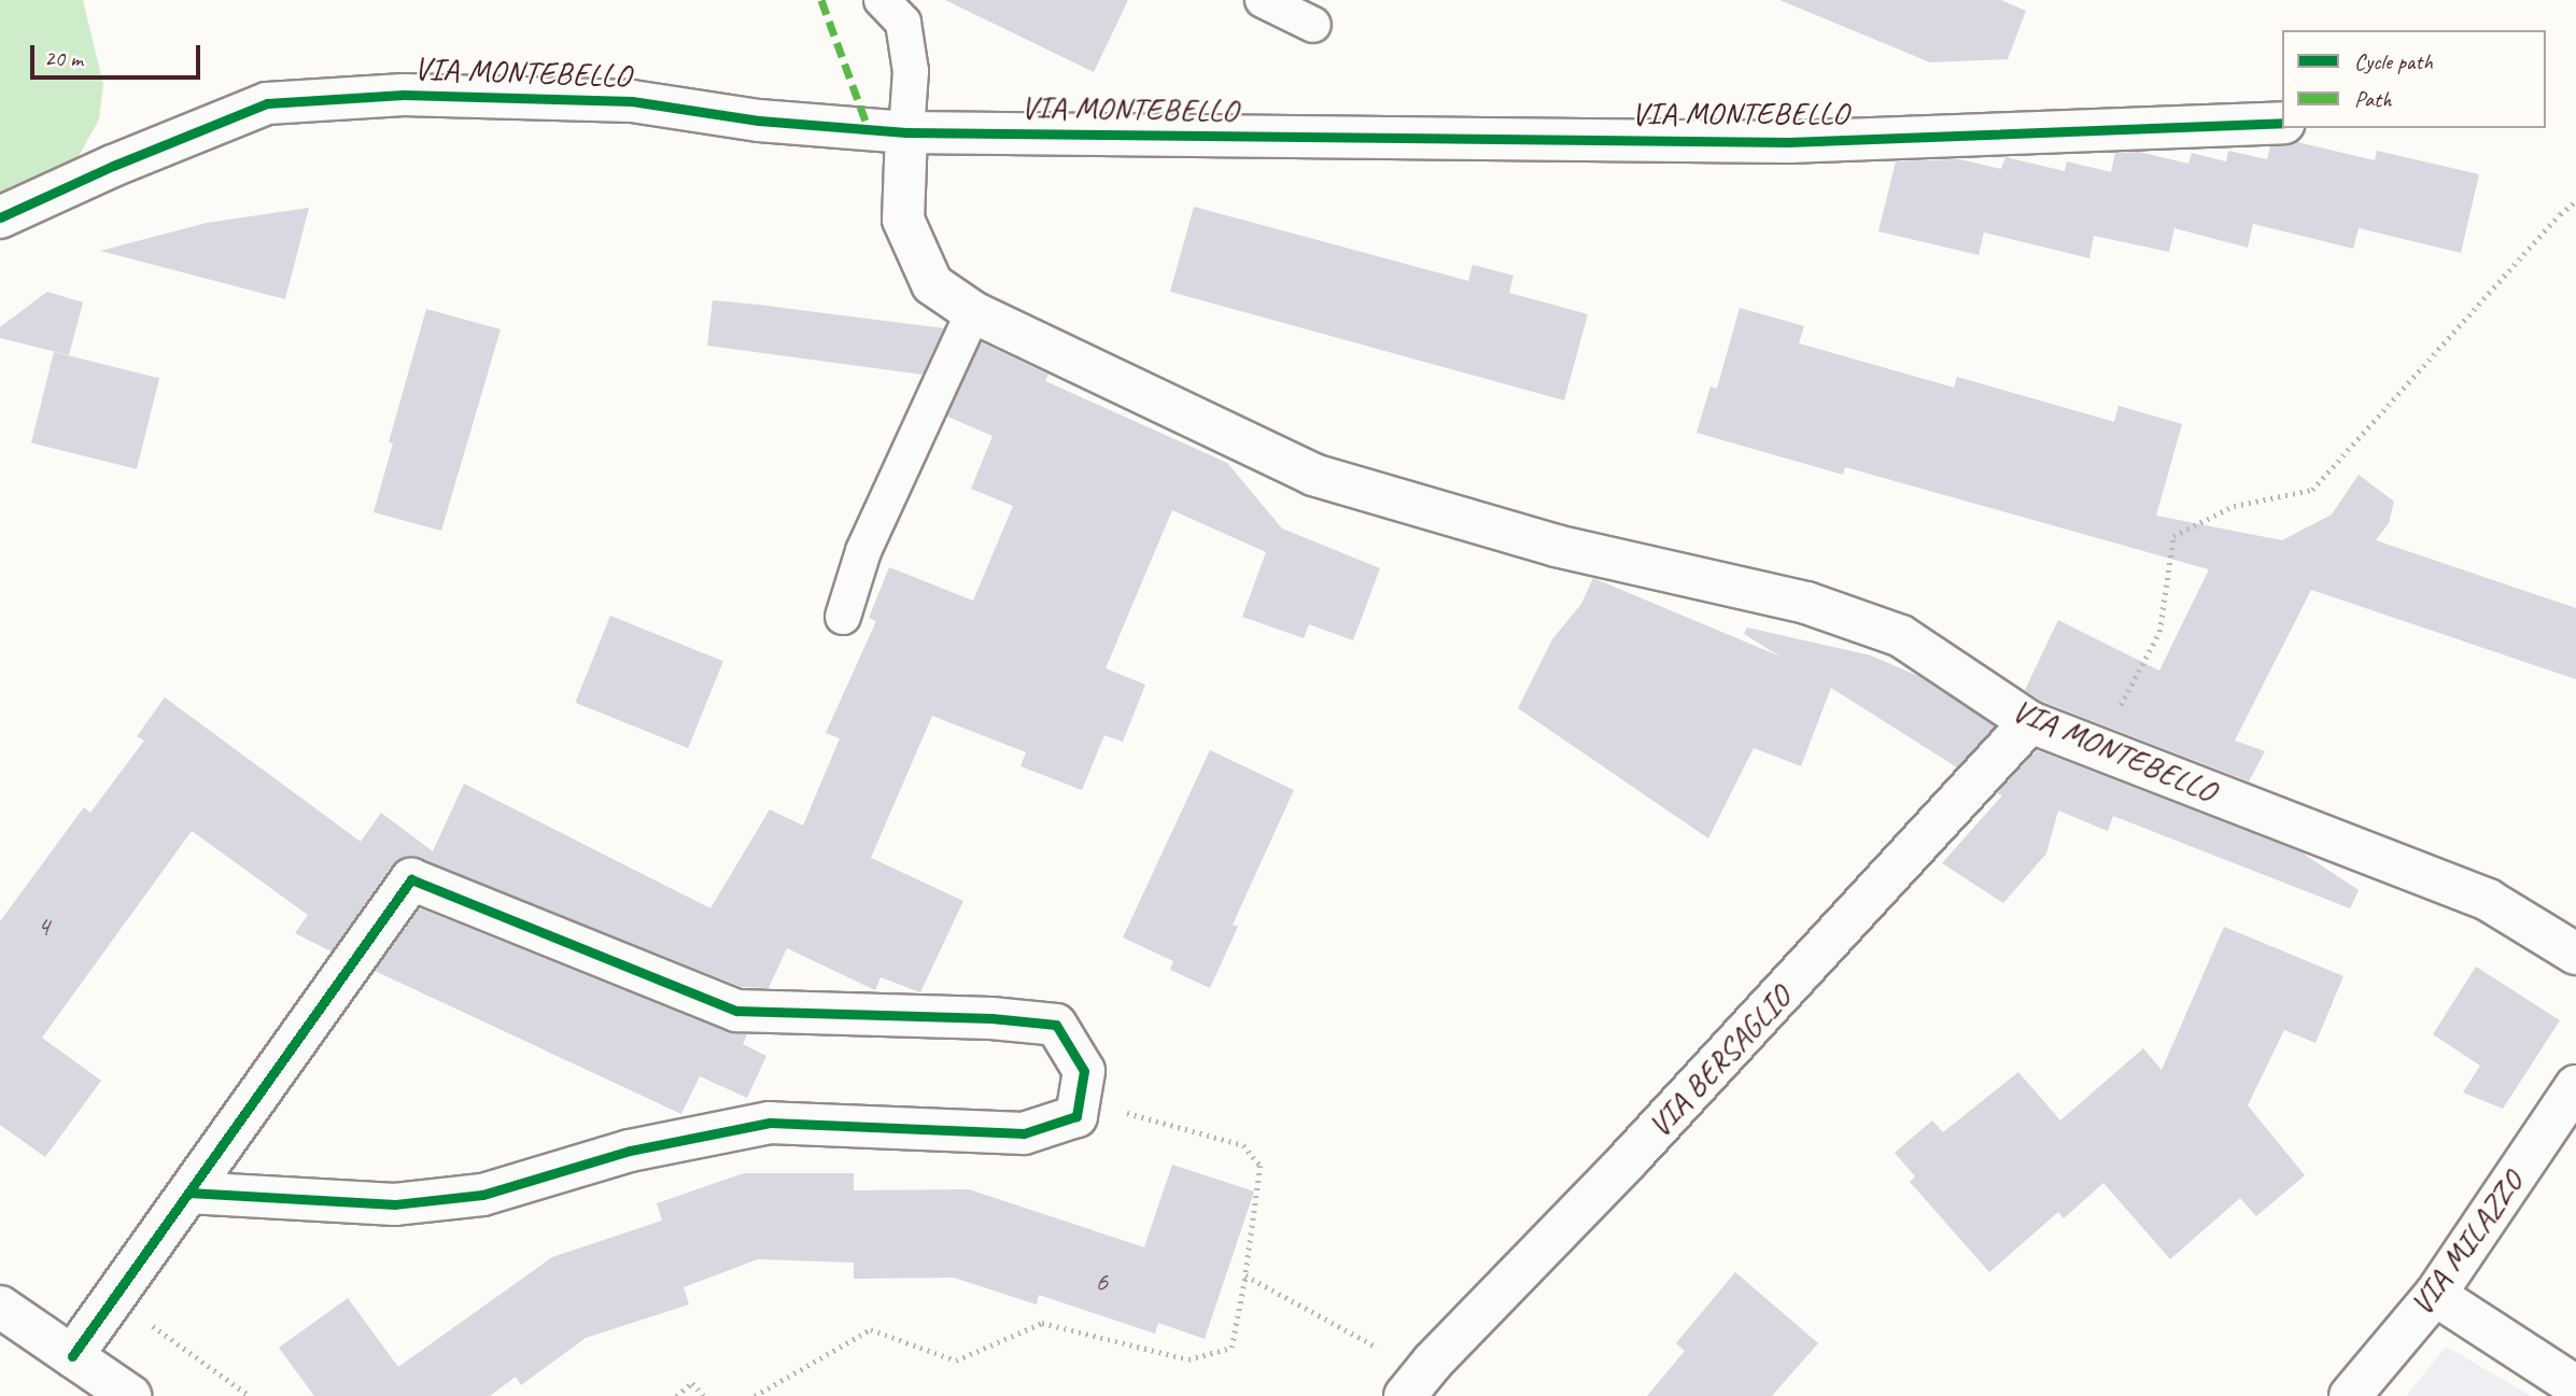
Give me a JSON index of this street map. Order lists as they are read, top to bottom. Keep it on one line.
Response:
{"streets":{"street":["VIA MONTEBELLO","VIA BERSAGLIO","VIA MILAZZO"]},"crossings":[["VIA MONTEBELLO","VIA BERSAGLIO"]],"house_numbers":["4","6"],"legend":["Cycle path","Path"],"scale_bar":"20 m"}
